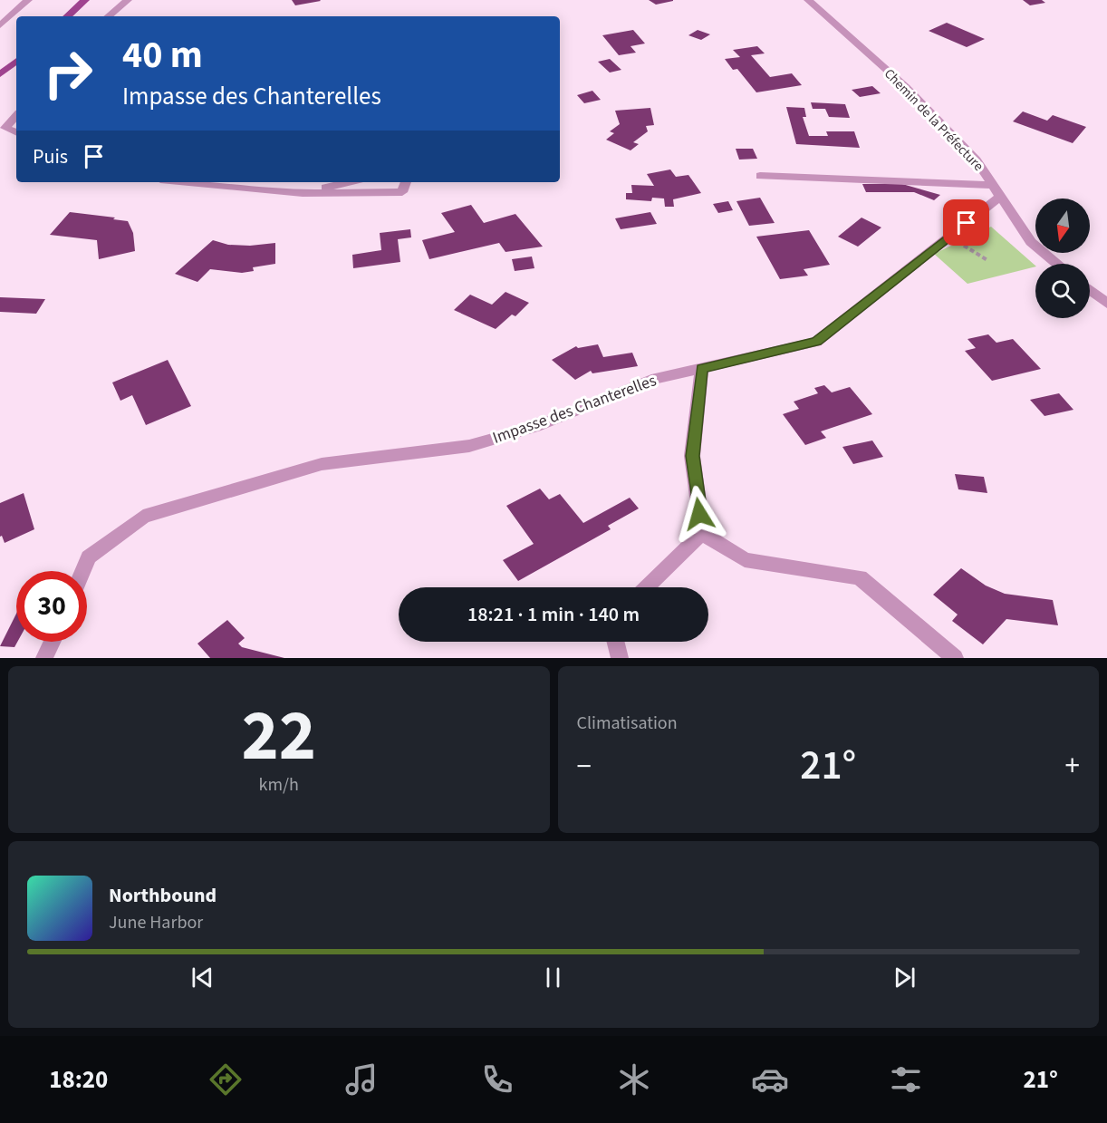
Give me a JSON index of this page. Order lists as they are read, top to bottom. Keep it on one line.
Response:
{"streets":{"street":["Chemin de la Préfecture","Impasse des Chanterelles"]},"crossings":[["Chemin de la Préfecture","Impasse des Chanterelles"]],"north":"bottom","page":{"turn":["40 m","Impasse des Chanterelles"],"then":"Puis","limit":"30","trip":"18:21 · 1 min · 140 m","tile":[["22","km/h"],"Climatisation"],"heat":["−","21°","+"],"song":["Northbound","June Harbor"],"tabs":["18:20","21°"]}}
